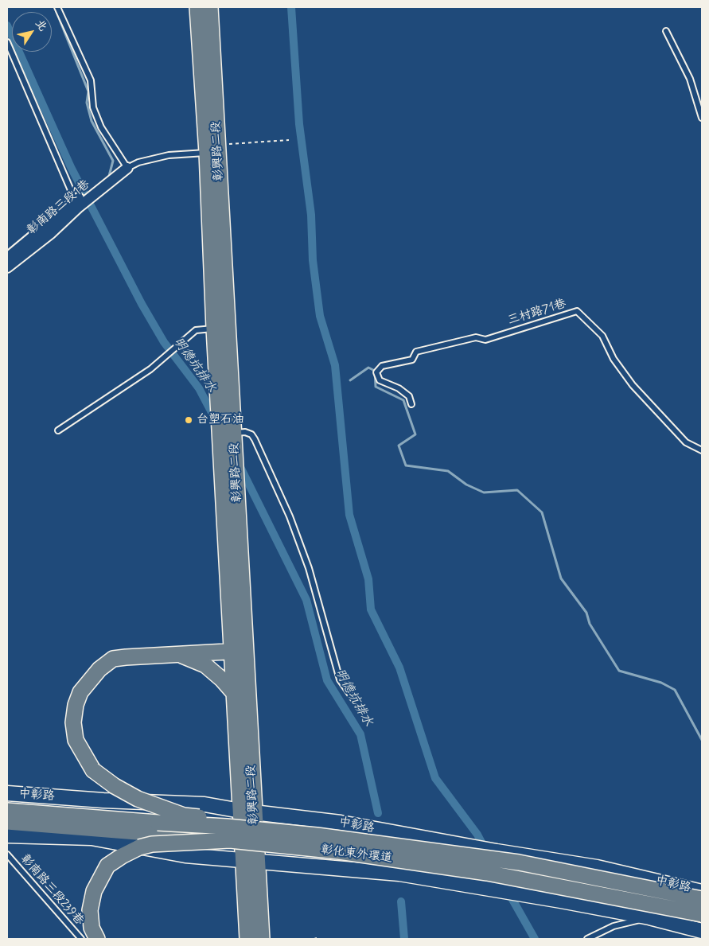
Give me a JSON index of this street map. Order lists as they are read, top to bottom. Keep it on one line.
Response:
{"streets":{"main road":["彰興路二段","彰化東外環道"],"street":["彰南路三段1巷","中彰路"],"lane":["三村路71巷","彰南路三段239巷"]},"crossings":[["彰興路二段","彰南路三段1巷"],["彰興路二段","中彰路"]],"water":["明德坑排水"],"places":["台塑石油"],"north":"top right"}
